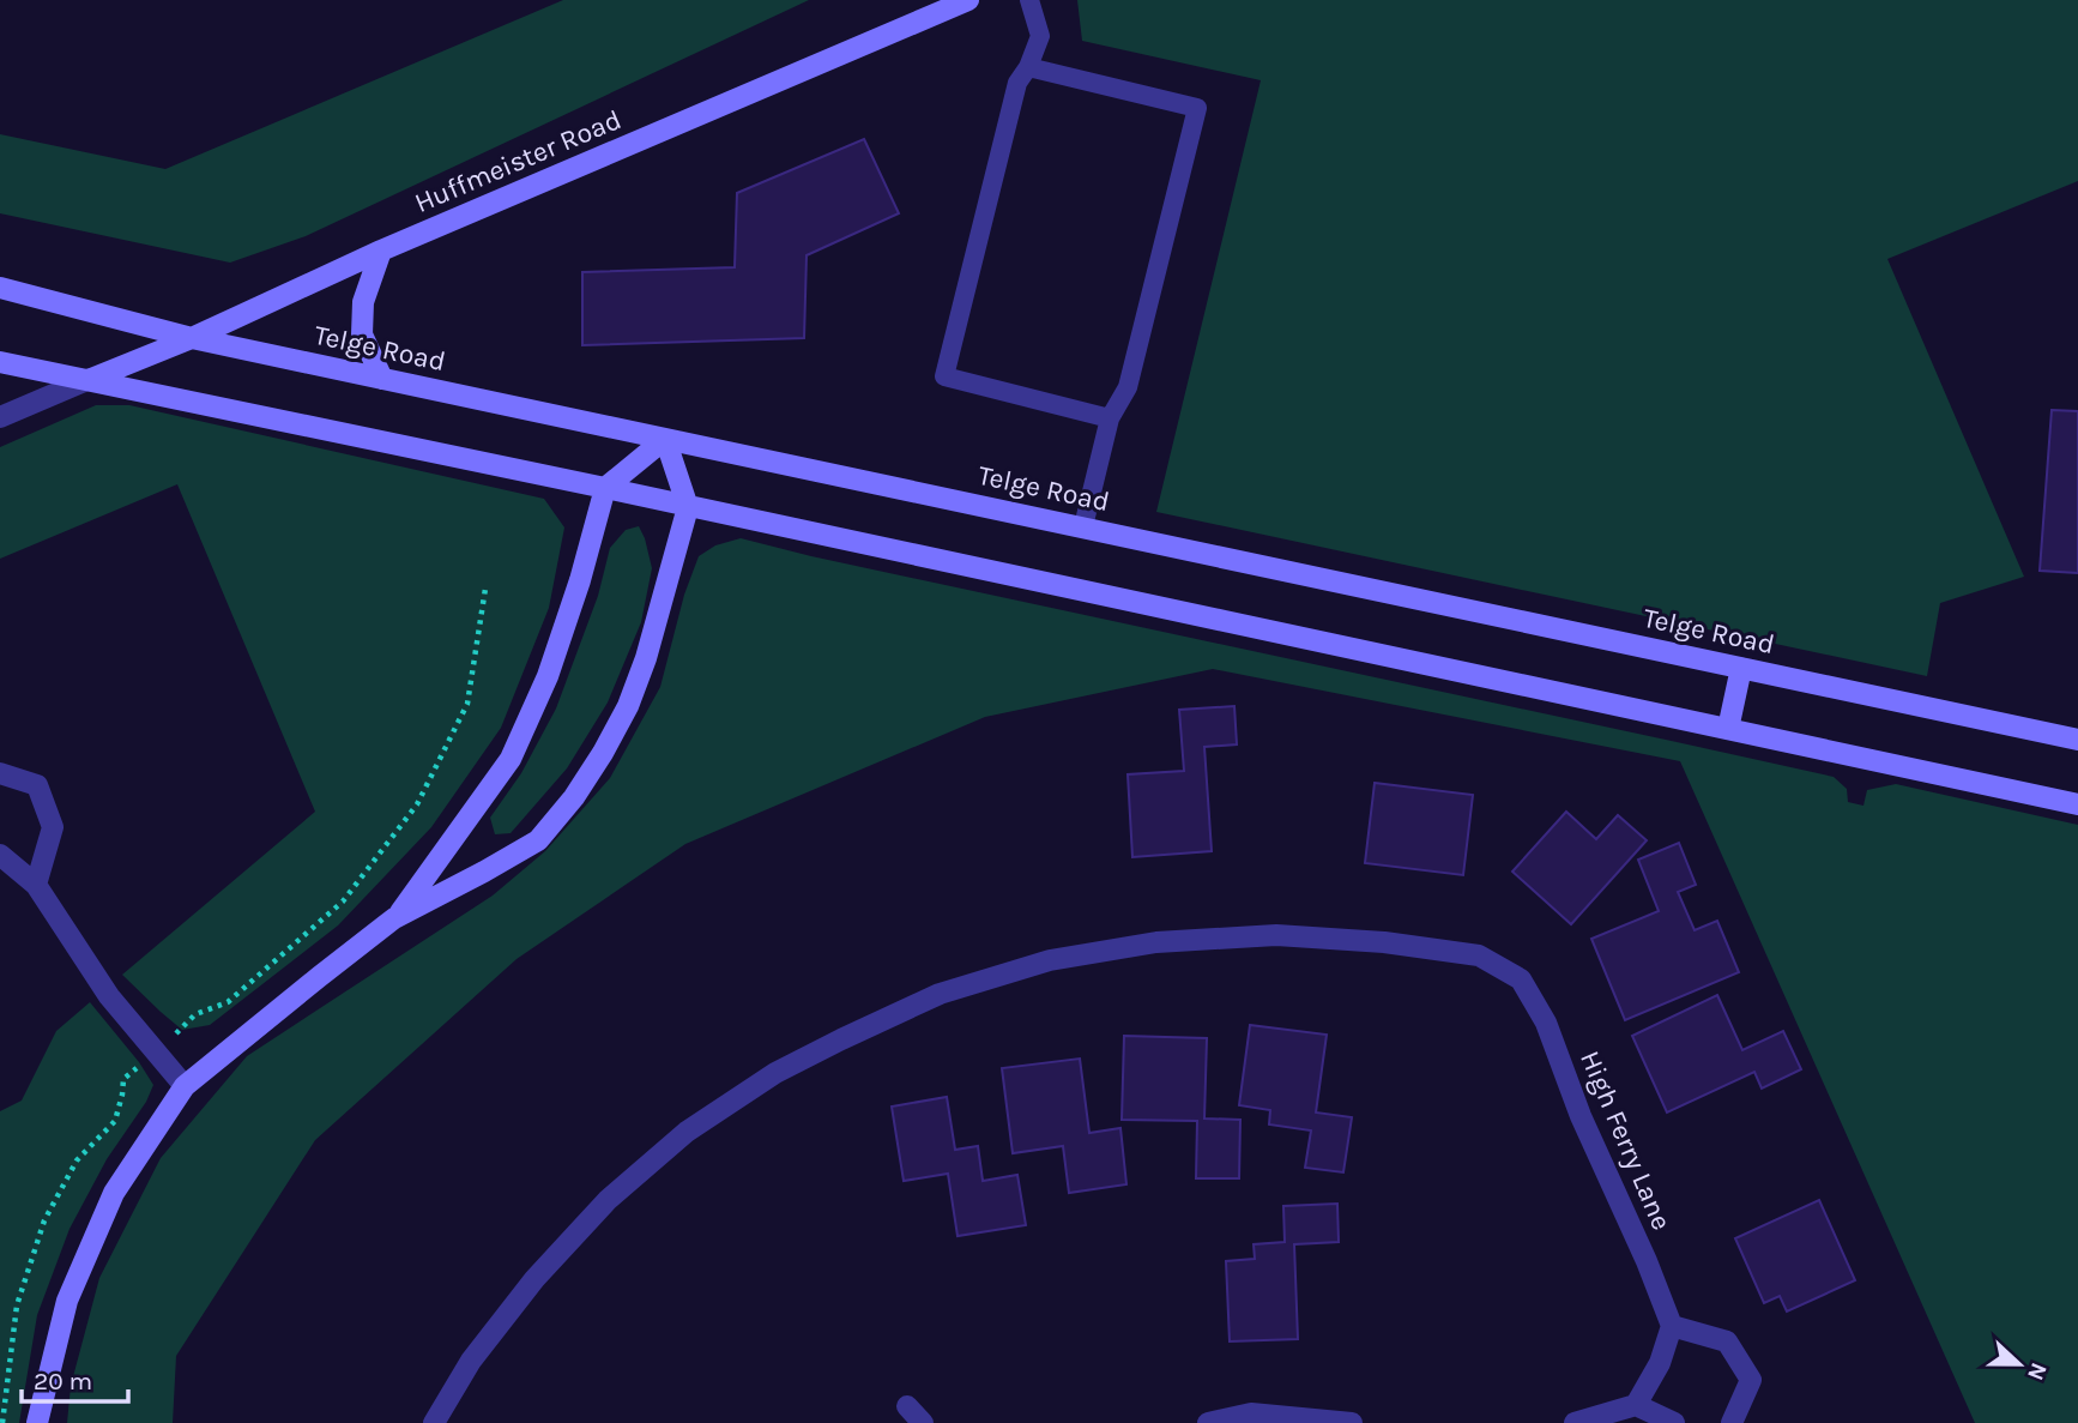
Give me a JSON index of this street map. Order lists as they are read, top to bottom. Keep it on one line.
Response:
{"streets":{"main road":["Huffmeister Road","Telge Road"],"street":["High Ferry Lane"]},"crossings":[["Huffmeister Road","Telge Road"]],"scale_bar":"20 m","north":"right"}
